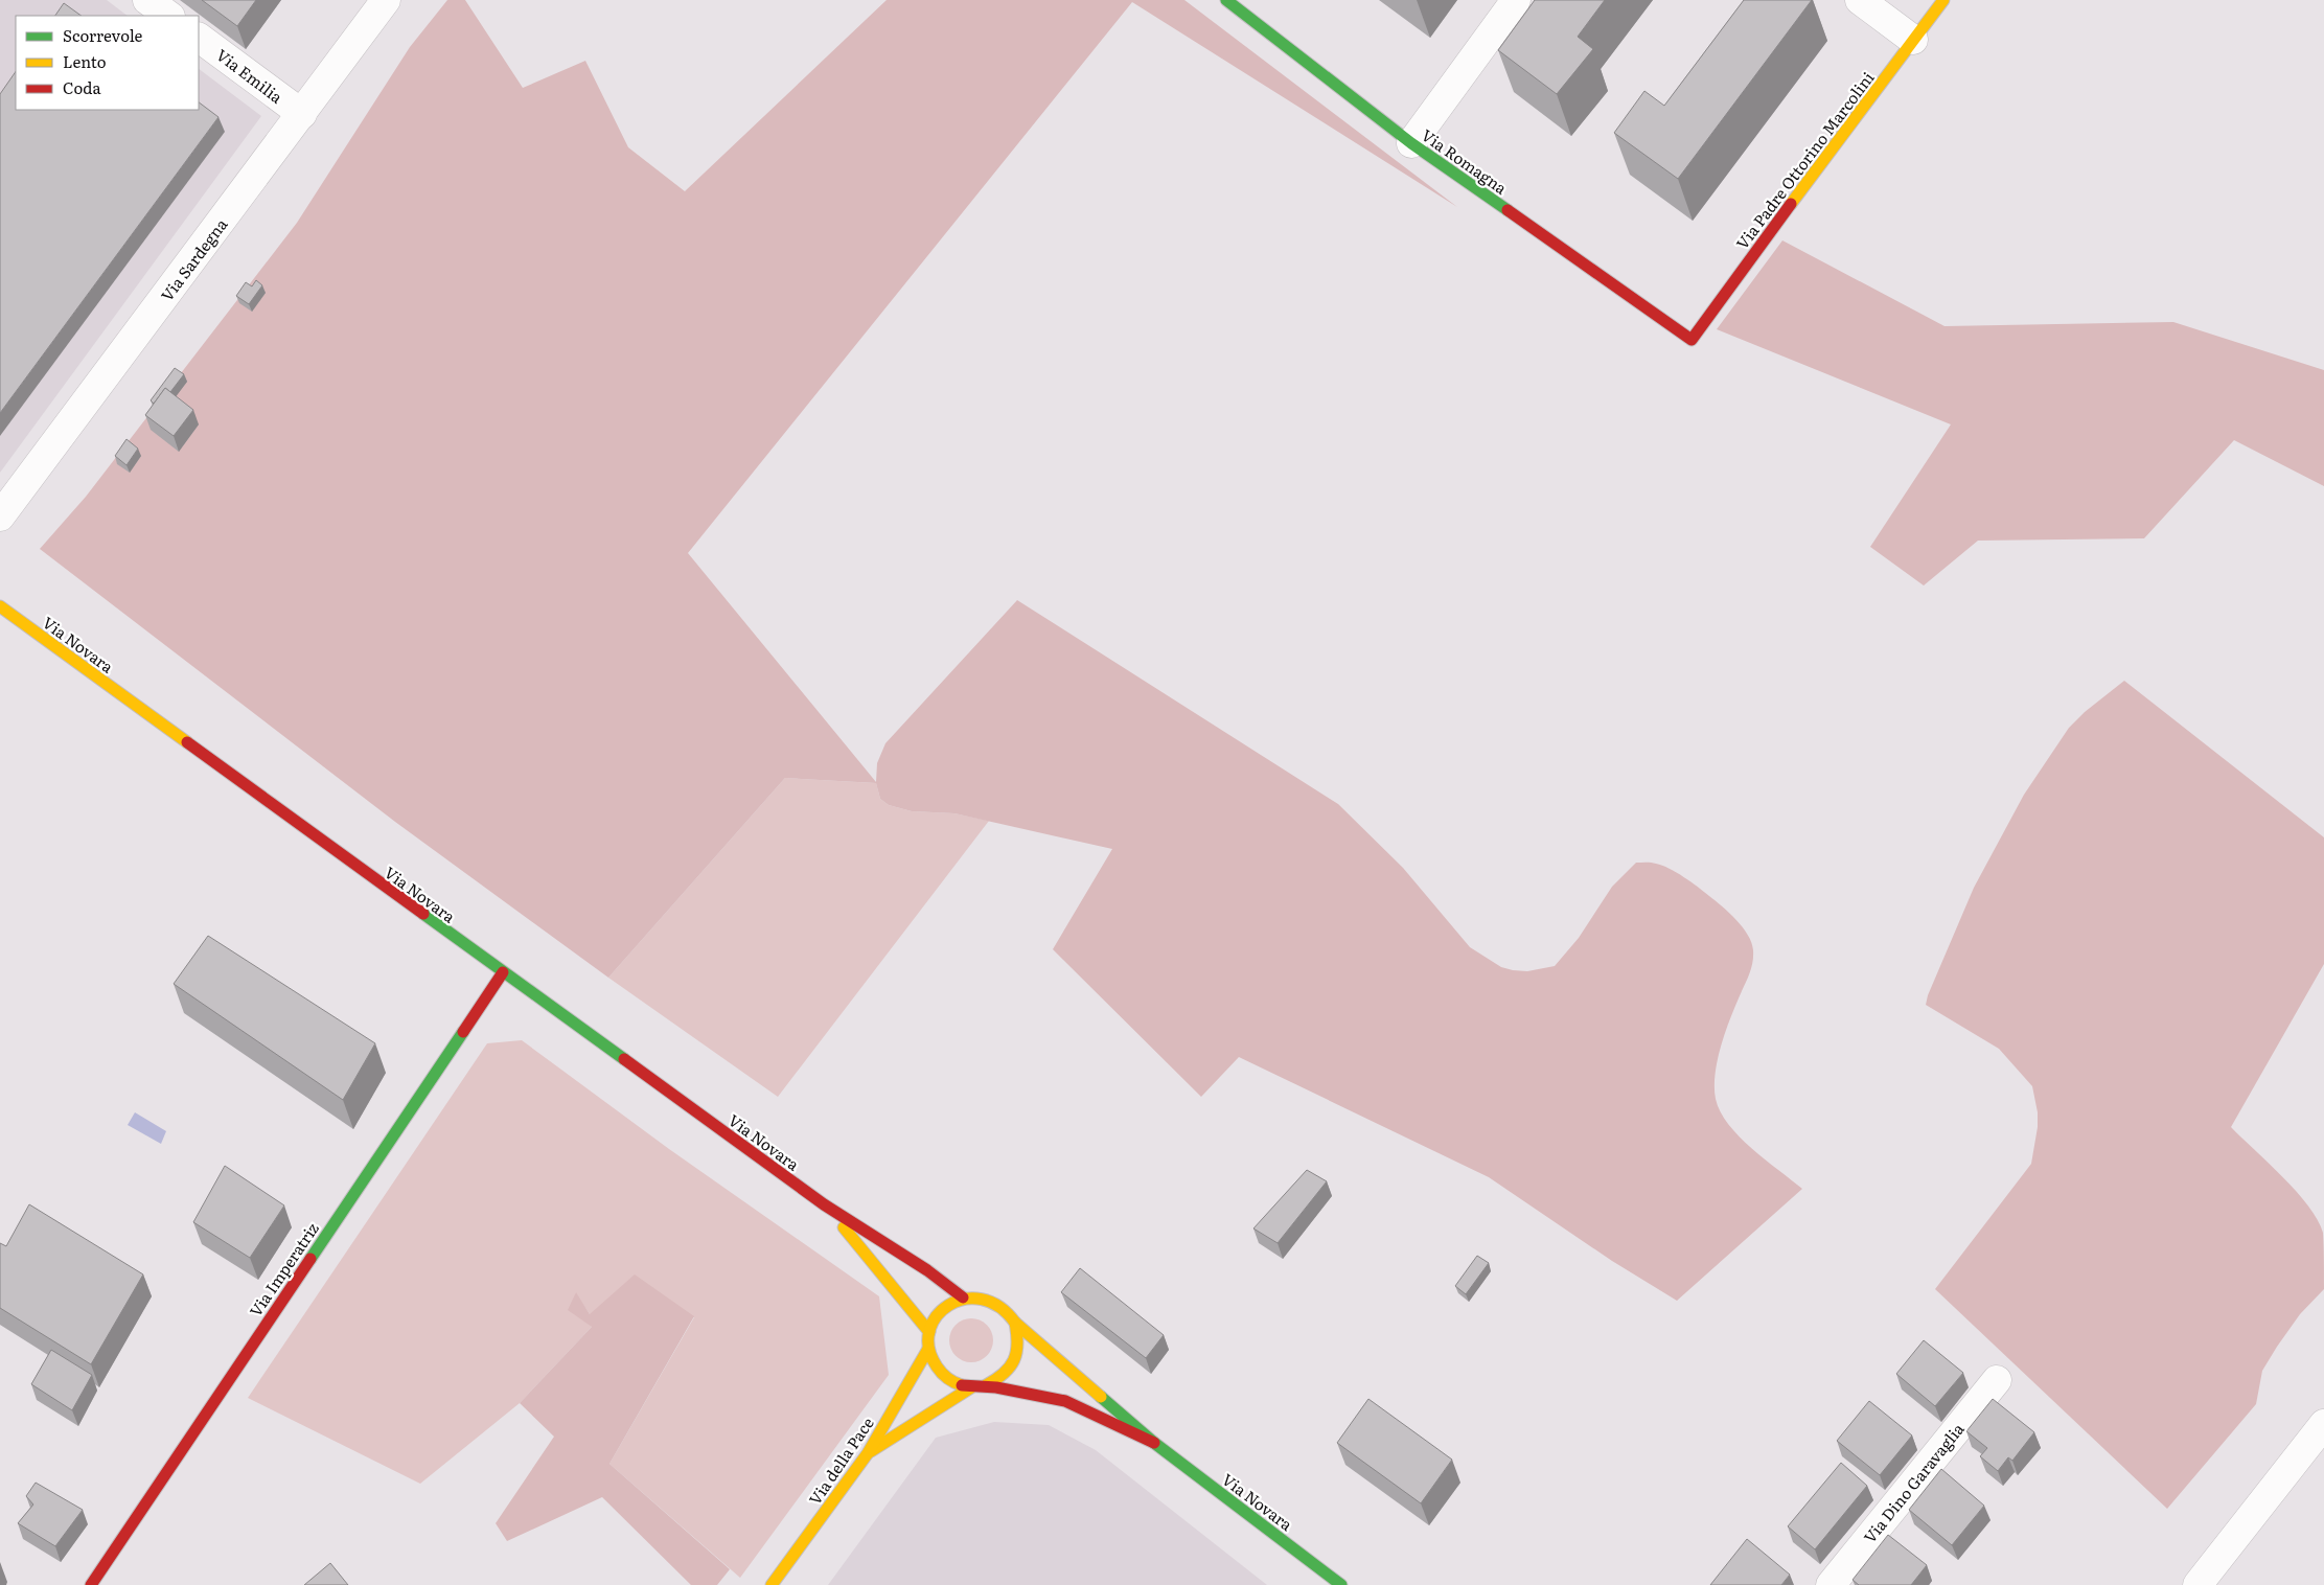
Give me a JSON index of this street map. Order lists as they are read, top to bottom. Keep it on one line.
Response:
{"streets":{"street":["Via Emilia","Via Padre Ottorino Marcolini","Via Romagna","Via Sardegna","Via Novara","Via Imperatriz","Via della Pace","Via Dino Garavaglia"]},"crossings":[["Via Emilia","Via Sardegna"],["Via Padre Ottorino Marcolini","Via Romagna"],["Via Novara","Via Imperatriz"],["Via Novara","Via della Pace"]],"legend":["Scorrevole","Lento","Coda"]}
